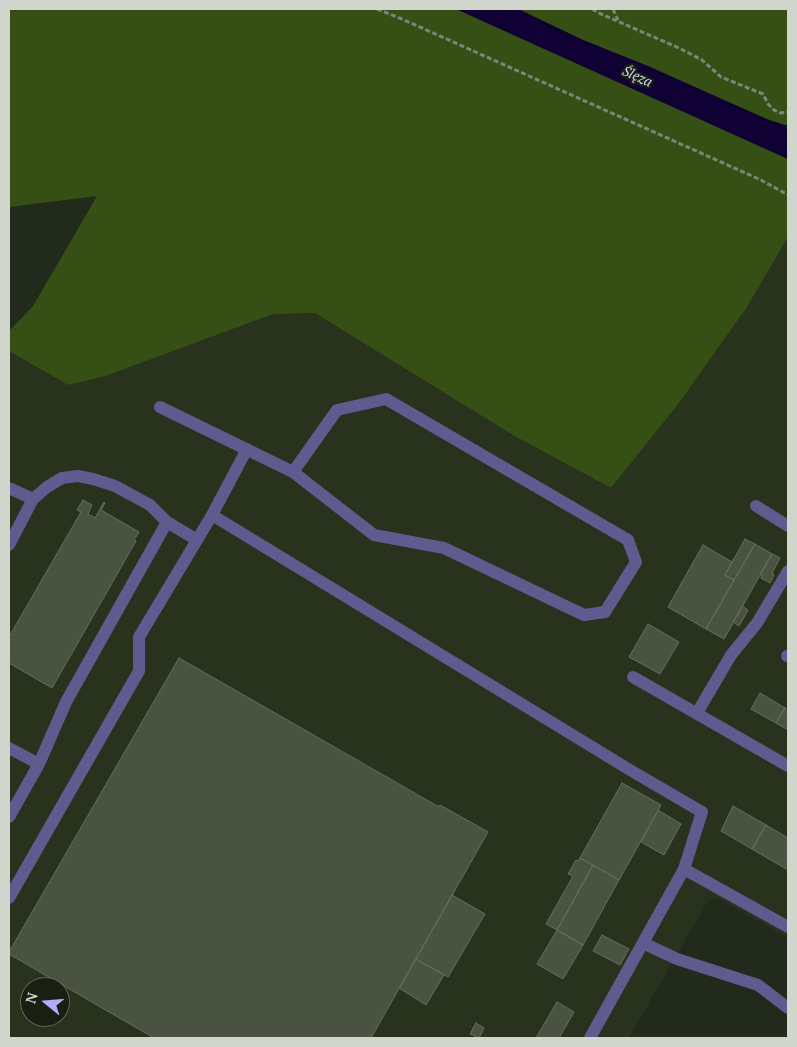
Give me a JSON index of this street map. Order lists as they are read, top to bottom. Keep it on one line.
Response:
{"water":["Ślęza"],"north":"left"}
